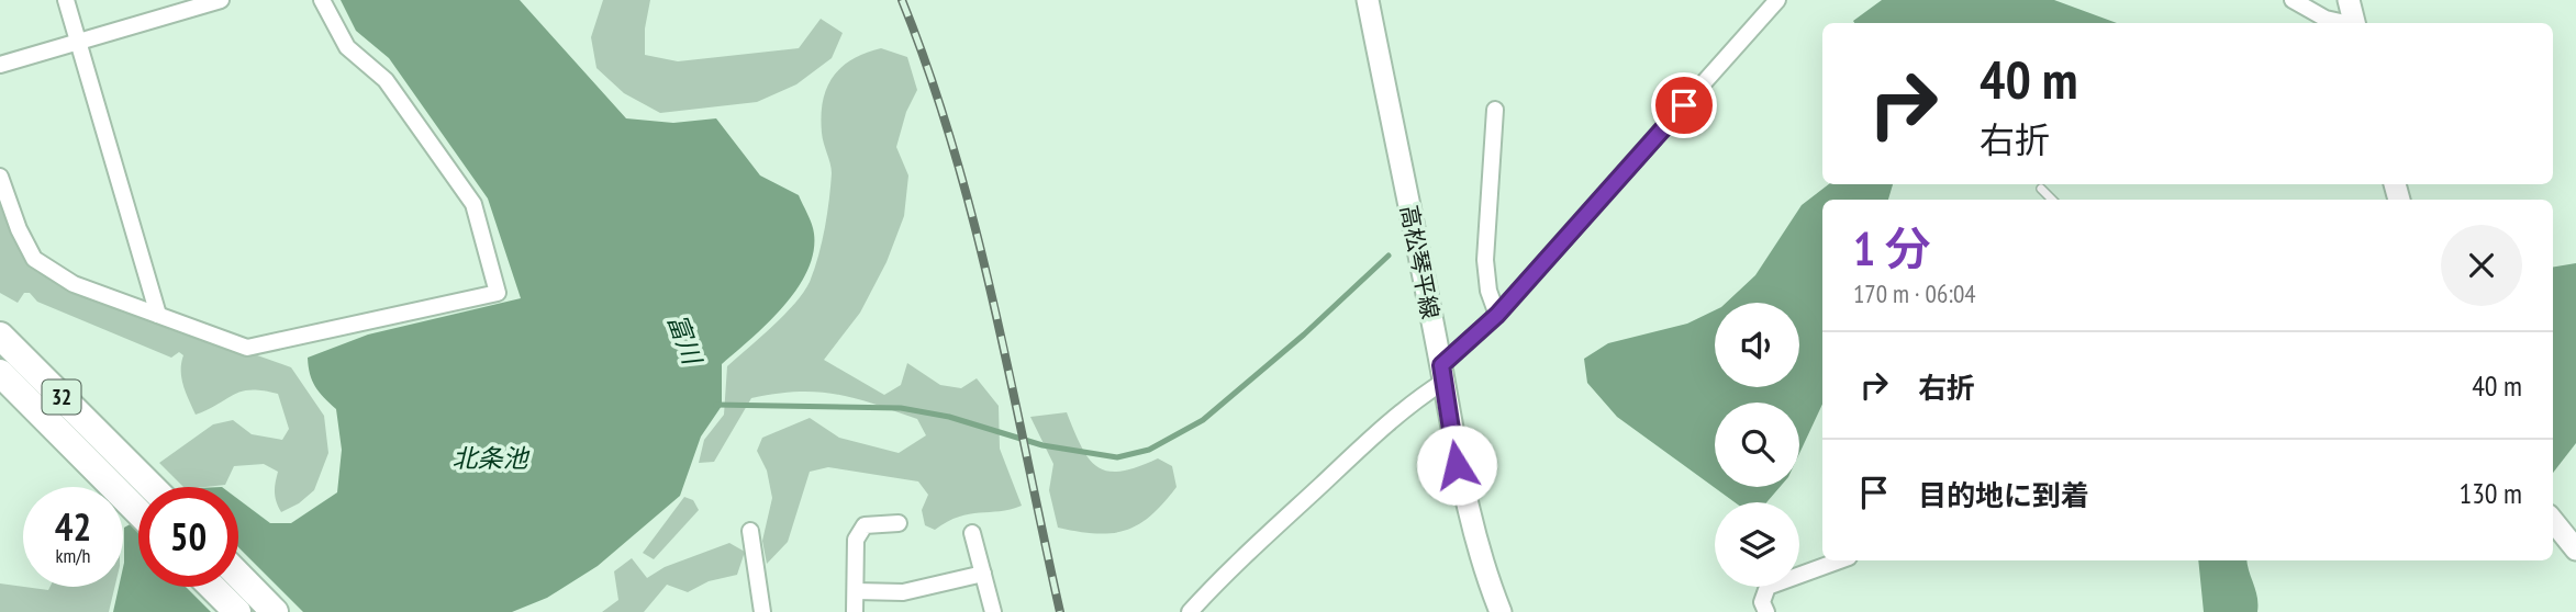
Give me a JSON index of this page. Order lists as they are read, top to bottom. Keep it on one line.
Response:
{"streets":{"highway":["32"],"main road":["高松琴平線"]},"water":["富川","北条池"],"page":{"turn":["40 m","右折"],"heading":["1 分","170 m · 06:04"],"list":[{"name":"右折","value":"40 m"},{"name":"目的地に到着","value":"130 m"}],"speed":"42 km/h","limit":"50"}}
